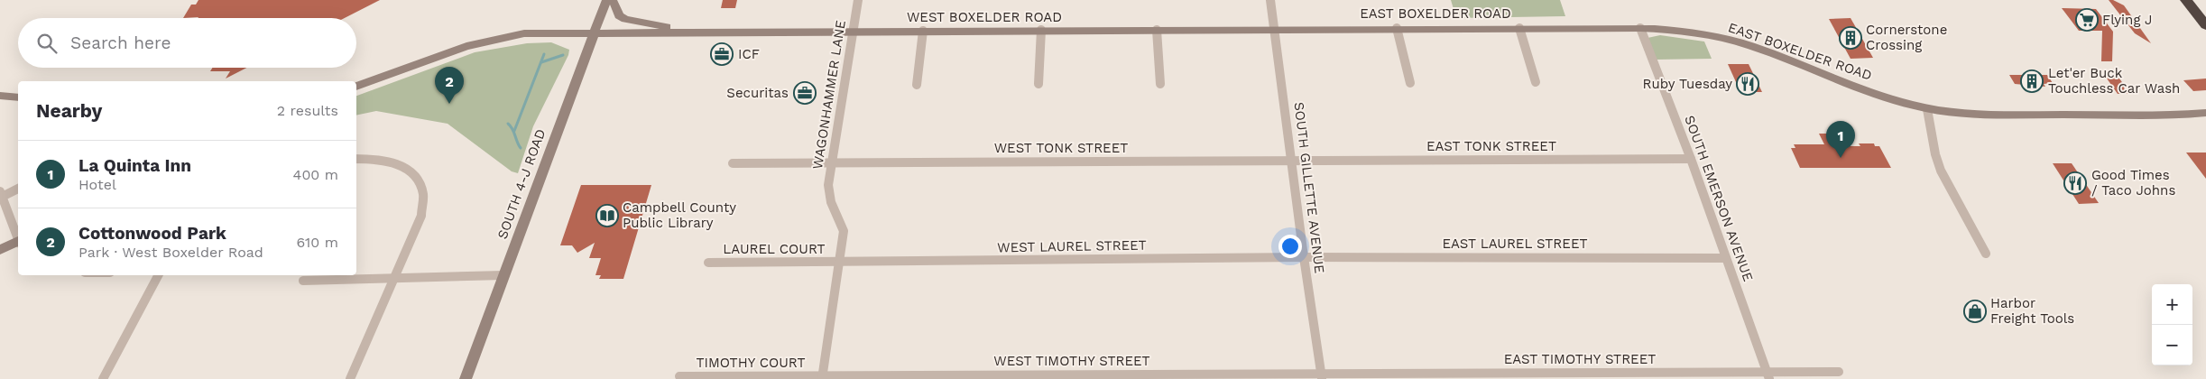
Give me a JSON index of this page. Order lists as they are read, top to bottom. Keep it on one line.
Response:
{"streets":{"main road":["EAST BOXELDER ROAD","WEST BOXELDER ROAD","SOUTH 4-J ROAD"],"street":["WAGONHAMMER LANE","EAST TONK STREET","WEST TONK STREET","SOUTH GILLETTE AVENUE","SOUTH EMERSON AVENUE","EAST LAUREL STREET","WEST LAUREL STREET","LAUREL COURT","EAST TIMOTHY STREET","WEST TIMOTHY STREET","TIMOTHY COURT"]},"crossings":[["EAST BOXELDER ROAD","WEST BOXELDER ROAD"],["EAST BOXELDER ROAD","SOUTH GILLETTE AVENUE"],["EAST BOXELDER ROAD","SOUTH EMERSON AVENUE"],["WEST BOXELDER ROAD","WAGONHAMMER LANE"],["WEST BOXELDER ROAD","SOUTH GILLETTE AVENUE"],["WAGONHAMMER LANE","WEST TONK STREET"],["WAGONHAMMER LANE","WEST LAUREL STREET"],["WAGONHAMMER LANE","LAUREL COURT"],["WAGONHAMMER LANE","WEST TIMOTHY STREET"],["WAGONHAMMER LANE","TIMOTHY COURT"],["EAST TONK STREET","WEST TONK STREET"],["EAST TONK STREET","SOUTH GILLETTE AVENUE"],["EAST TONK STREET","SOUTH EMERSON AVENUE"],["WEST TONK STREET","SOUTH GILLETTE AVENUE"],["SOUTH GILLETTE AVENUE","EAST LAUREL STREET"],["SOUTH GILLETTE AVENUE","WEST LAUREL STREET"],["SOUTH GILLETTE AVENUE","EAST TIMOTHY STREET"],["SOUTH GILLETTE AVENUE","WEST TIMOTHY STREET"],["SOUTH EMERSON AVENUE","EAST LAUREL STREET"],["SOUTH EMERSON AVENUE","EAST TIMOTHY STREET"],["EAST LAUREL STREET","WEST LAUREL STREET"],["WEST LAUREL STREET","LAUREL COURT"],["EAST TIMOTHY STREET","WEST TIMOTHY STREET"],["WEST TIMOTHY STREET","TIMOTHY COURT"]],"places":{"supermarket":["Flying J"],"building":["Cornerstone Crossing","Let'er Buck Touchless Car Wash"],"office":["ICF","Securitas"],"restaurant":["Ruby Tuesday","Good Times / Taco Johns"],"library":["Campbell County Public Library"],"shop":["Harbor Freight Tools"]},"page":{"search":"Search here","pins":["2","1"],"heading":["Nearby","2 results"],"list":[{"mark":"1","name":"La Quinta Inn","note":"Hotel","value":"400 m"},{"mark":"2","name":"Cottonwood Park","note":"Park · West Boxelder Road","value":"610 m"}],"map_buttons":["+","−"]}}
